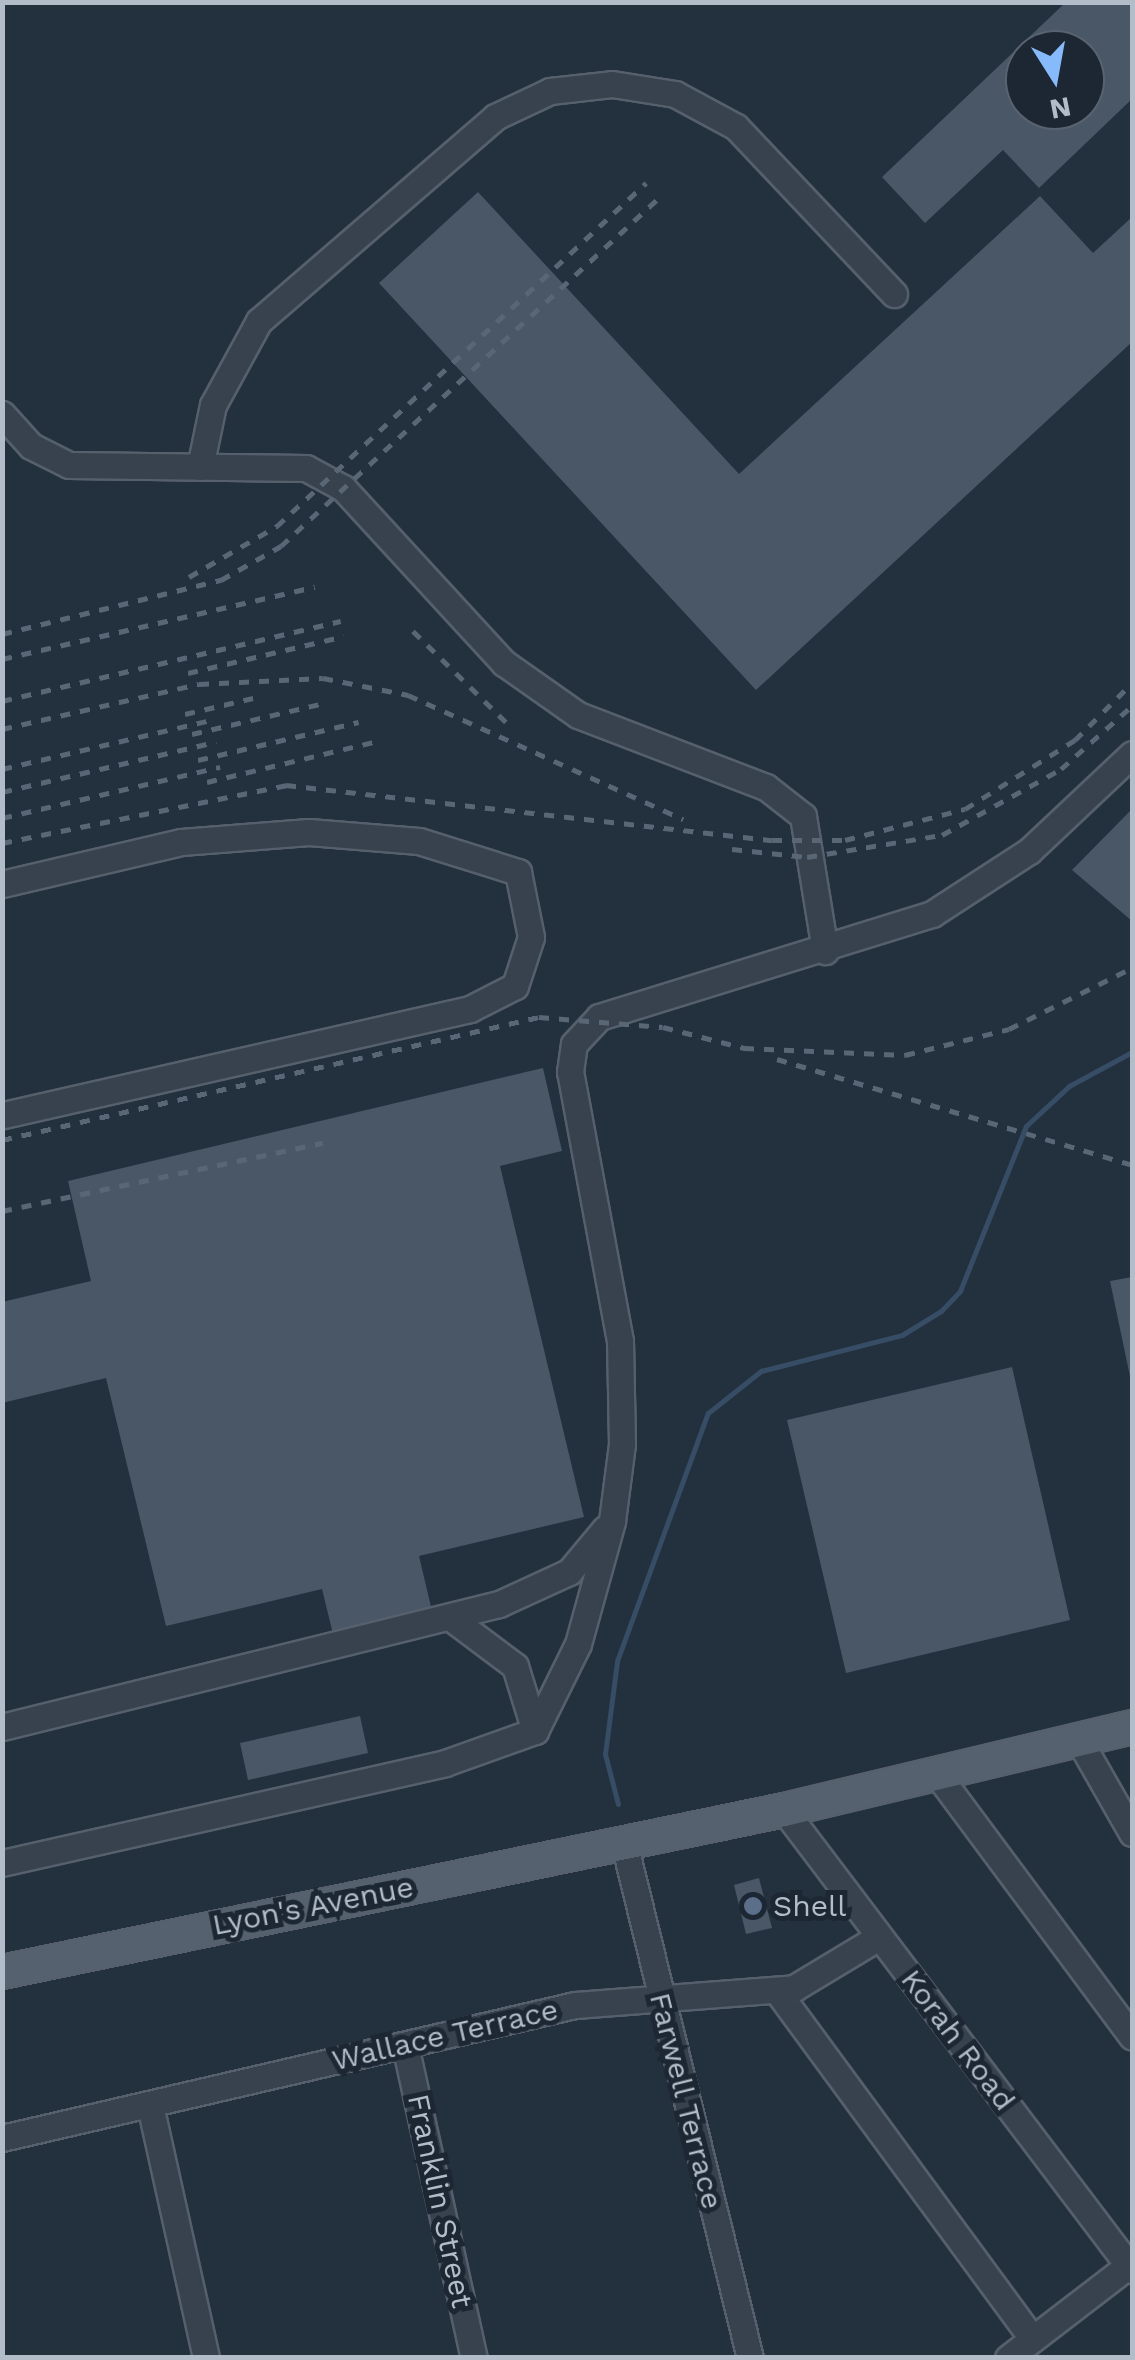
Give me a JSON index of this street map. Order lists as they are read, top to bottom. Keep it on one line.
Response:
{"streets":{"main road":["Lyon's Avenue"],"street":["Wallace Terrace","Korah Road","Farwell Terrace","Franklin Street"]},"crossings":[["Lyon's Avenue","Farwell Terrace"],["Wallace Terrace","Korah Road"],["Wallace Terrace","Farwell Terrace"],["Wallace Terrace","Franklin Street"]],"places":["Shell"],"north":"bottom"}
